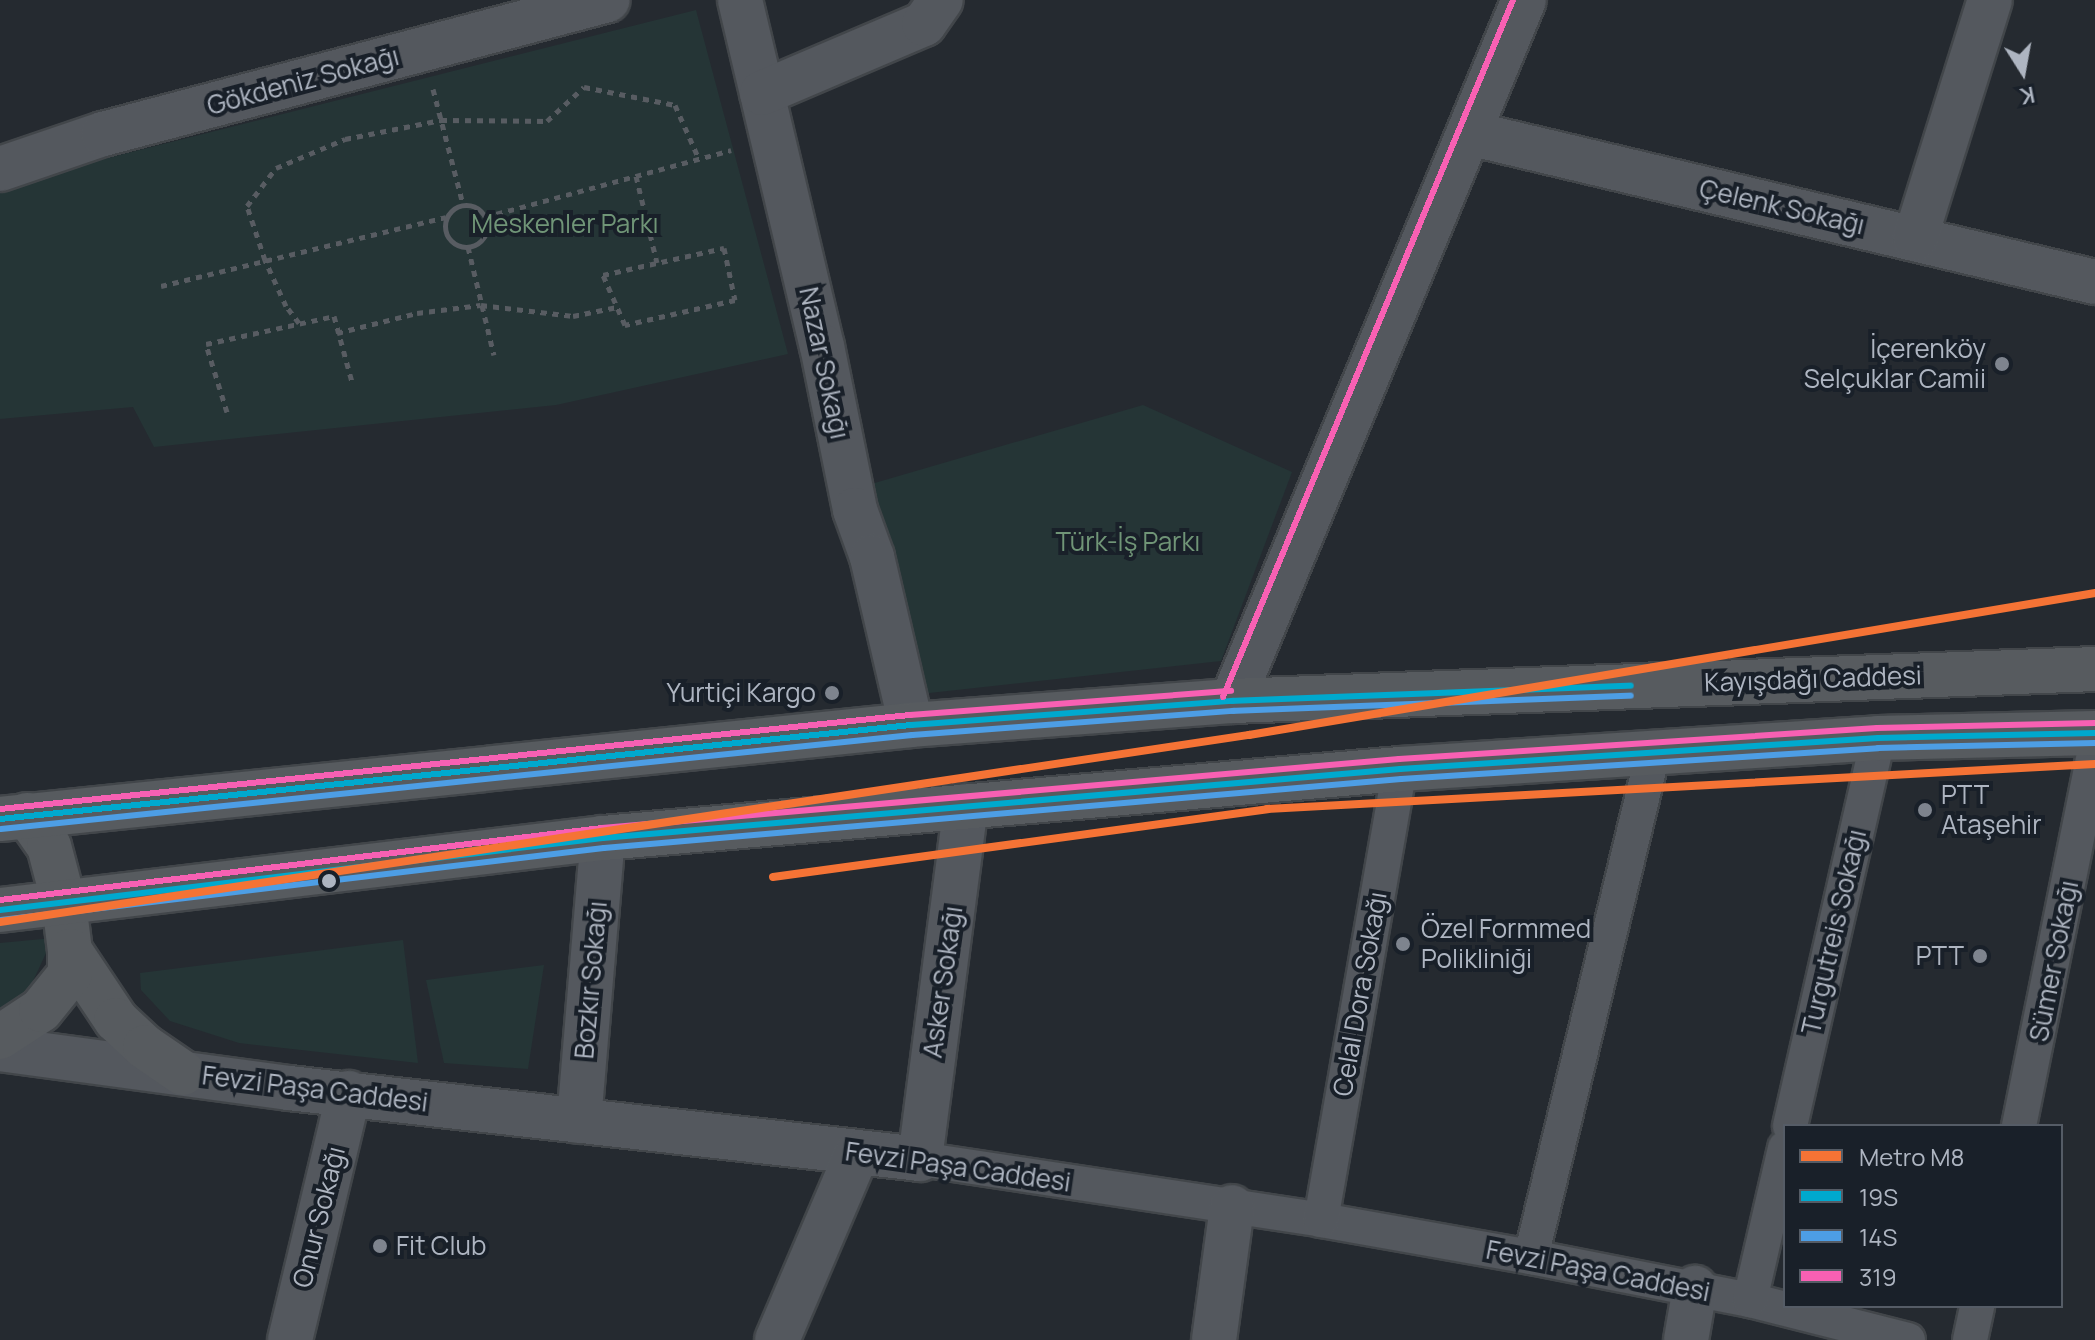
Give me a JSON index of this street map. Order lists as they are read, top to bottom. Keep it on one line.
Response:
{"streets":{"main road":["Kayışdağı Caddesi"],"street":["Gökdeniz Sokağı","Çelenk Sokağı","Nazar Sokağı","Turgutreis Sokağı","Sümer Sokağı","Bozkır Sokağı","Asker Sokağı","Celal Dora Sokağı","Fevzi Paşa Caddesi","Onur Sokağı"]},"crossings":[["Nazar Sokağı","Kayışdağı Caddesi"],["Bozkır Sokağı","Fevzi Paşa Caddesi"],["Asker Sokağı","Fevzi Paşa Caddesi"],["Celal Dora Sokağı","Fevzi Paşa Caddesi"],["Fevzi Paşa Caddesi","Onur Sokağı"]],"parks":["Meskenler Parkı","Türk-İş Parkı"],"places":["İçerenköy Selçuklar Camii","Yurtiçi Kargo","PTT Ataşehir","Özel Formmed Polikliniği","PTT","Fit Club"],"lines":["transit line 319","metro line M8","transit line 19S","transit line 14S"],"legend":["Metro M8","19S","14S","319"],"north":"bottom"}
